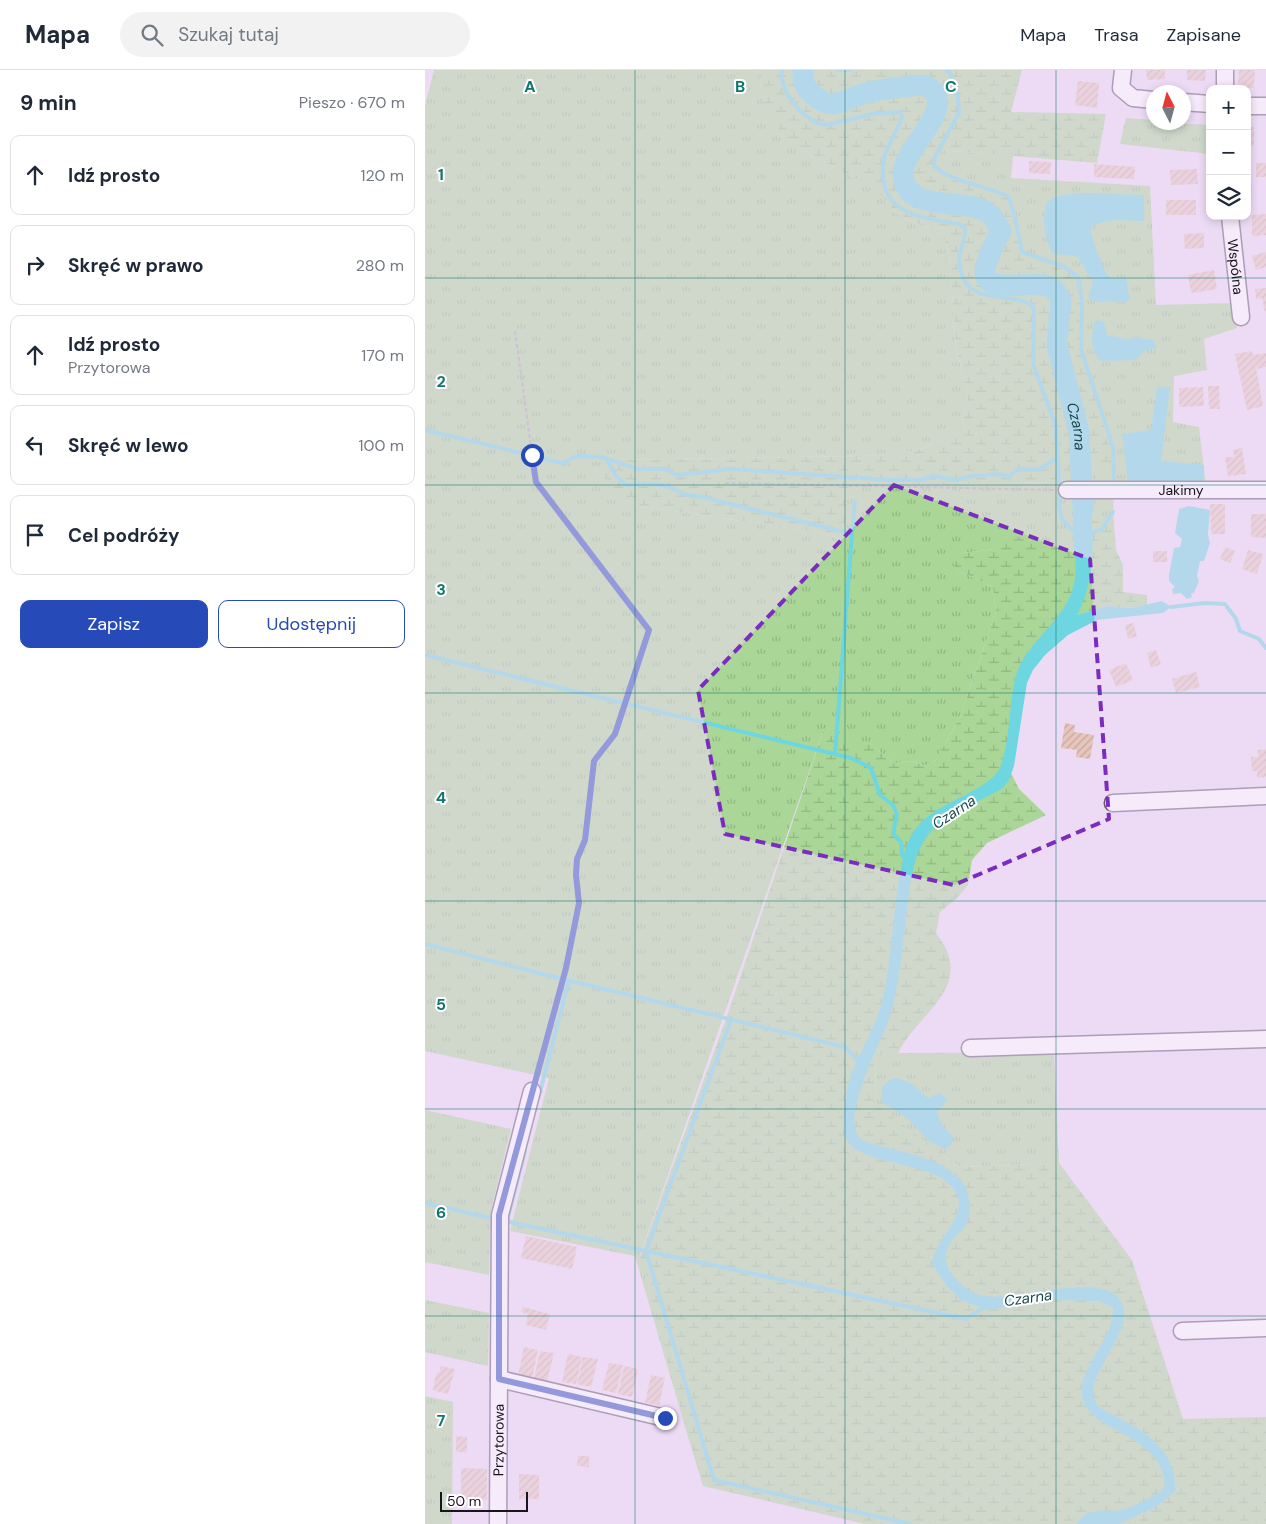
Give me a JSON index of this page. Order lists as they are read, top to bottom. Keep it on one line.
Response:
{"streets":{"street":["Wspólna","Jakimy","Przytorowa"]},"water":["Czarna"],"scale_bar":"50 m","north":"top","page":{"header":"Mapa","search":"Szukaj tutaj","nav":["Mapa","Trasa","Zapisane"],"heading":["9 min","Pieszo · 670 m"],"map_buttons":["+","−"],"list":[["Idź prosto","120 m"],["Skręć w prawo","280 m"],["Idź prosto","Przytorowa","170 m"],["Skręć w lewo","100 m"],"Cel podróży"],"buttons":["Zapisz","Udostępnij"],"scale":"50 m"},"grid":{"columns":["A","B","C"],"rows":["1","2","3","4","5","6","7"]}}
